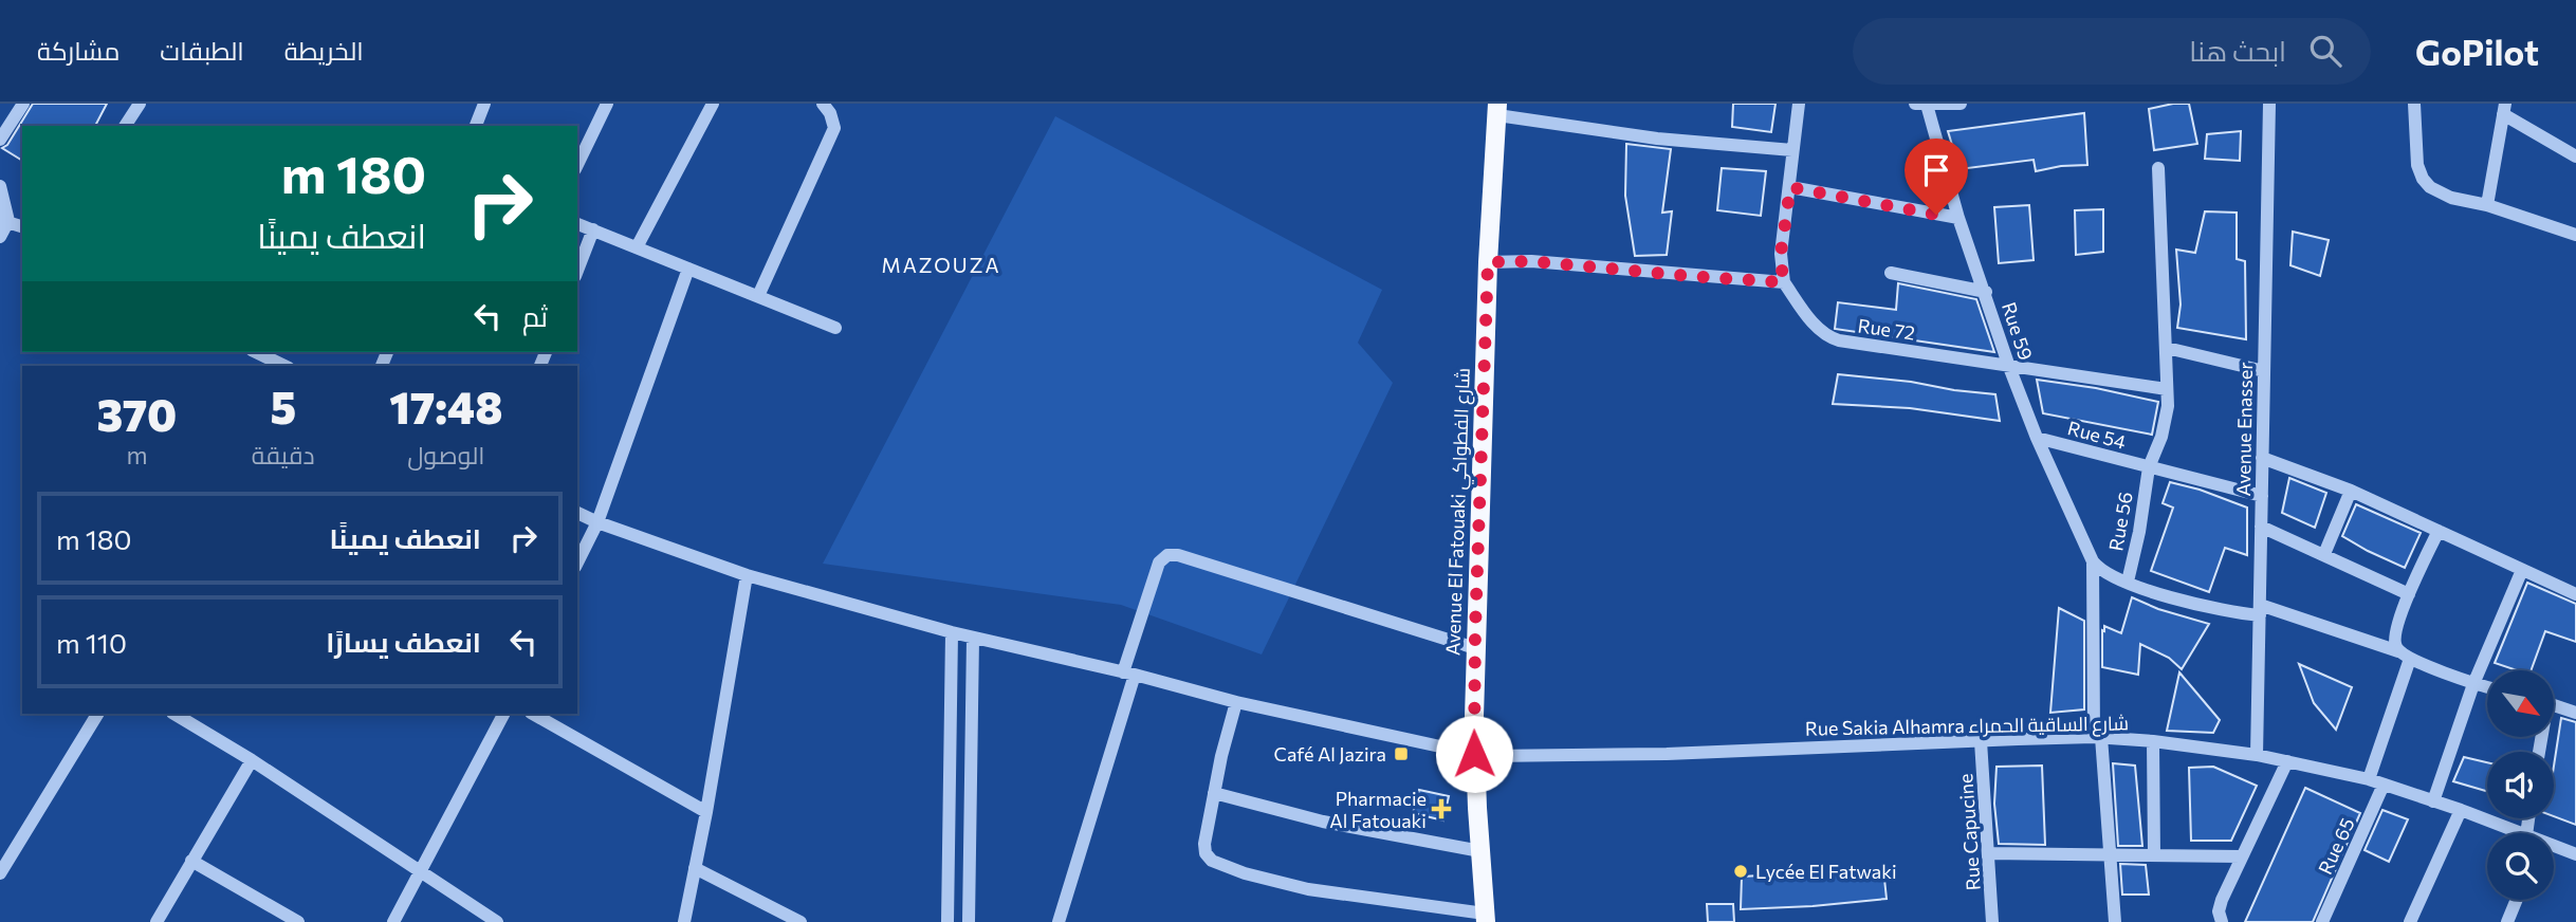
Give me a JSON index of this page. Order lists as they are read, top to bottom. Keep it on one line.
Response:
{"streets":{"main road":["Avenue El Fatouaki شارع الفطواكي"],"street":["Rue 72","Rue 59","Avenue Enasser","Rue 54","Rue 56","Rue Sakia Alhamra شارع الساقية الحمراء","Rue Capucine","Rue 65"]},"crossings":[["Rue 72","Rue 59"],["Rue 72","Rue 56"],["Rue 59","Rue 54"],["Avenue Enasser","Rue 54"],["Avenue Enasser","Rue Sakia Alhamra شارع الساقية الحمراء"],["Rue 54","Rue 56"],["Avenue El Fatouaki شارع الفطواكي","Rue Sakia Alhamra شارع الساقية الحمراء"],["Rue Sakia Alhamra شارع الساقية الحمراء","Rue Capucine"],["Rue Sakia Alhamra شارع الساقية الحمراء","Rue 65"]],"districts":["MAZOUZA"],"places":{"transit":["Café Al Jazira"],"health":["Pharmacie Al Fatouaki"],"other":["Lycée El Fatwaki"]},"north":"bottom right","page":{"header":"GoPilot","search":"ابحث هنا","nav":["الخريطة","الطبقات","مشاركة"],"turn":["180 m","انعطف يمينًا"],"then":"ثم","eta":["17:48","الوصول","5","دقيقة","370","m"],"list":[{"name":"انعطف يمينًا","value":"180 m"},{"name":"انعطف يسارًا","value":"110 m"}]}}
